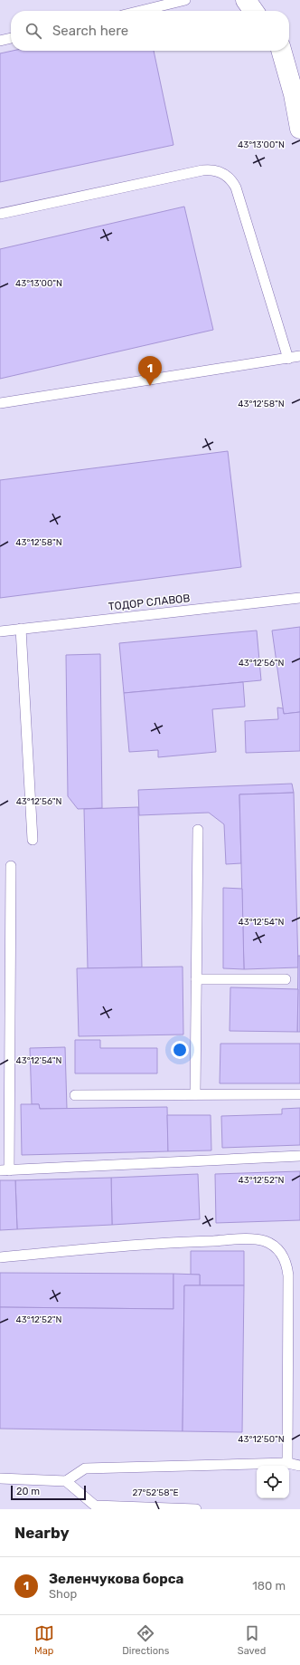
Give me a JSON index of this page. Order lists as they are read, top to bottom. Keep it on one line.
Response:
{"streets":{"lane":["ТОДОР СЛАВОВ"]},"scale_bar":"20 m","page":{"search":"Search here","pins":"1","scale":"20 m","heading":"Nearby","list":[{"mark":"1","name":"Зеленчукова борса","note":"Shop","value":"180 m"}],"nav":["Map","Directions","Saved"]},"coordinates":["43°13'00\"N","43°12'58\"N","43°12'56\"N","43°12'54\"N","43°12'52\"N","43°12'50\"N","27°52'58\"E"]}
